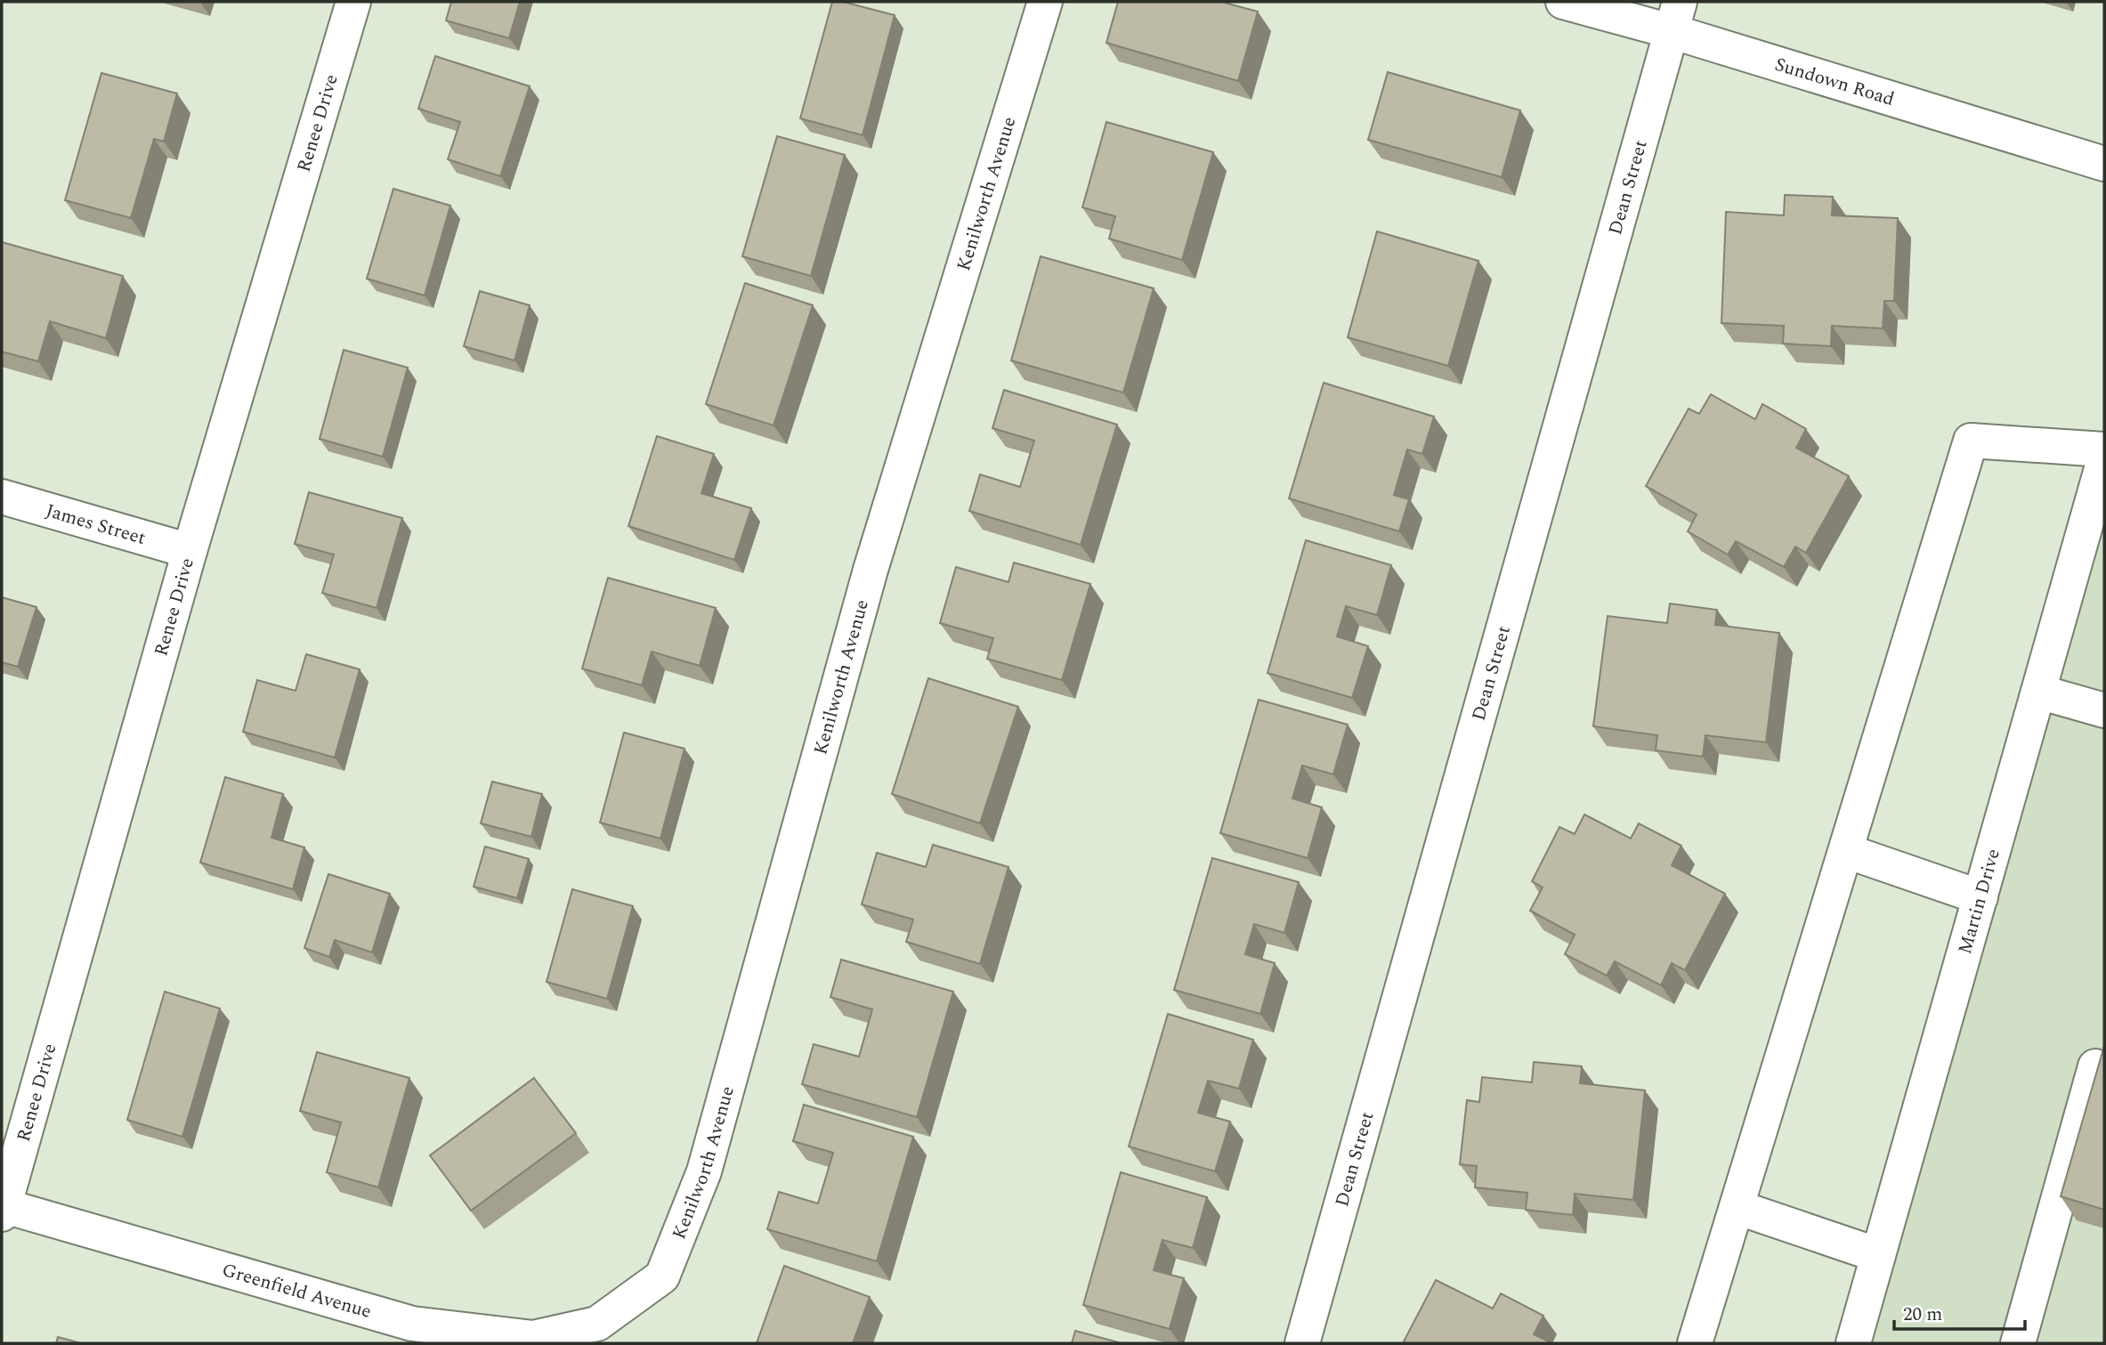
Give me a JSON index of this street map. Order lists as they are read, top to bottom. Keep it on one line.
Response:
{"streets":{"street":["Sundown Road","Renee Drive","Dean Street","Kenilworth Avenue","James Street","Martin Drive","Greenfield Avenue"]},"crossings":[["Sundown Road","Dean Street"],["Renee Drive","James Street"],["Renee Drive","Greenfield Avenue"],["Kenilworth Avenue","Greenfield Avenue"]],"scale_bar":"20 m"}
